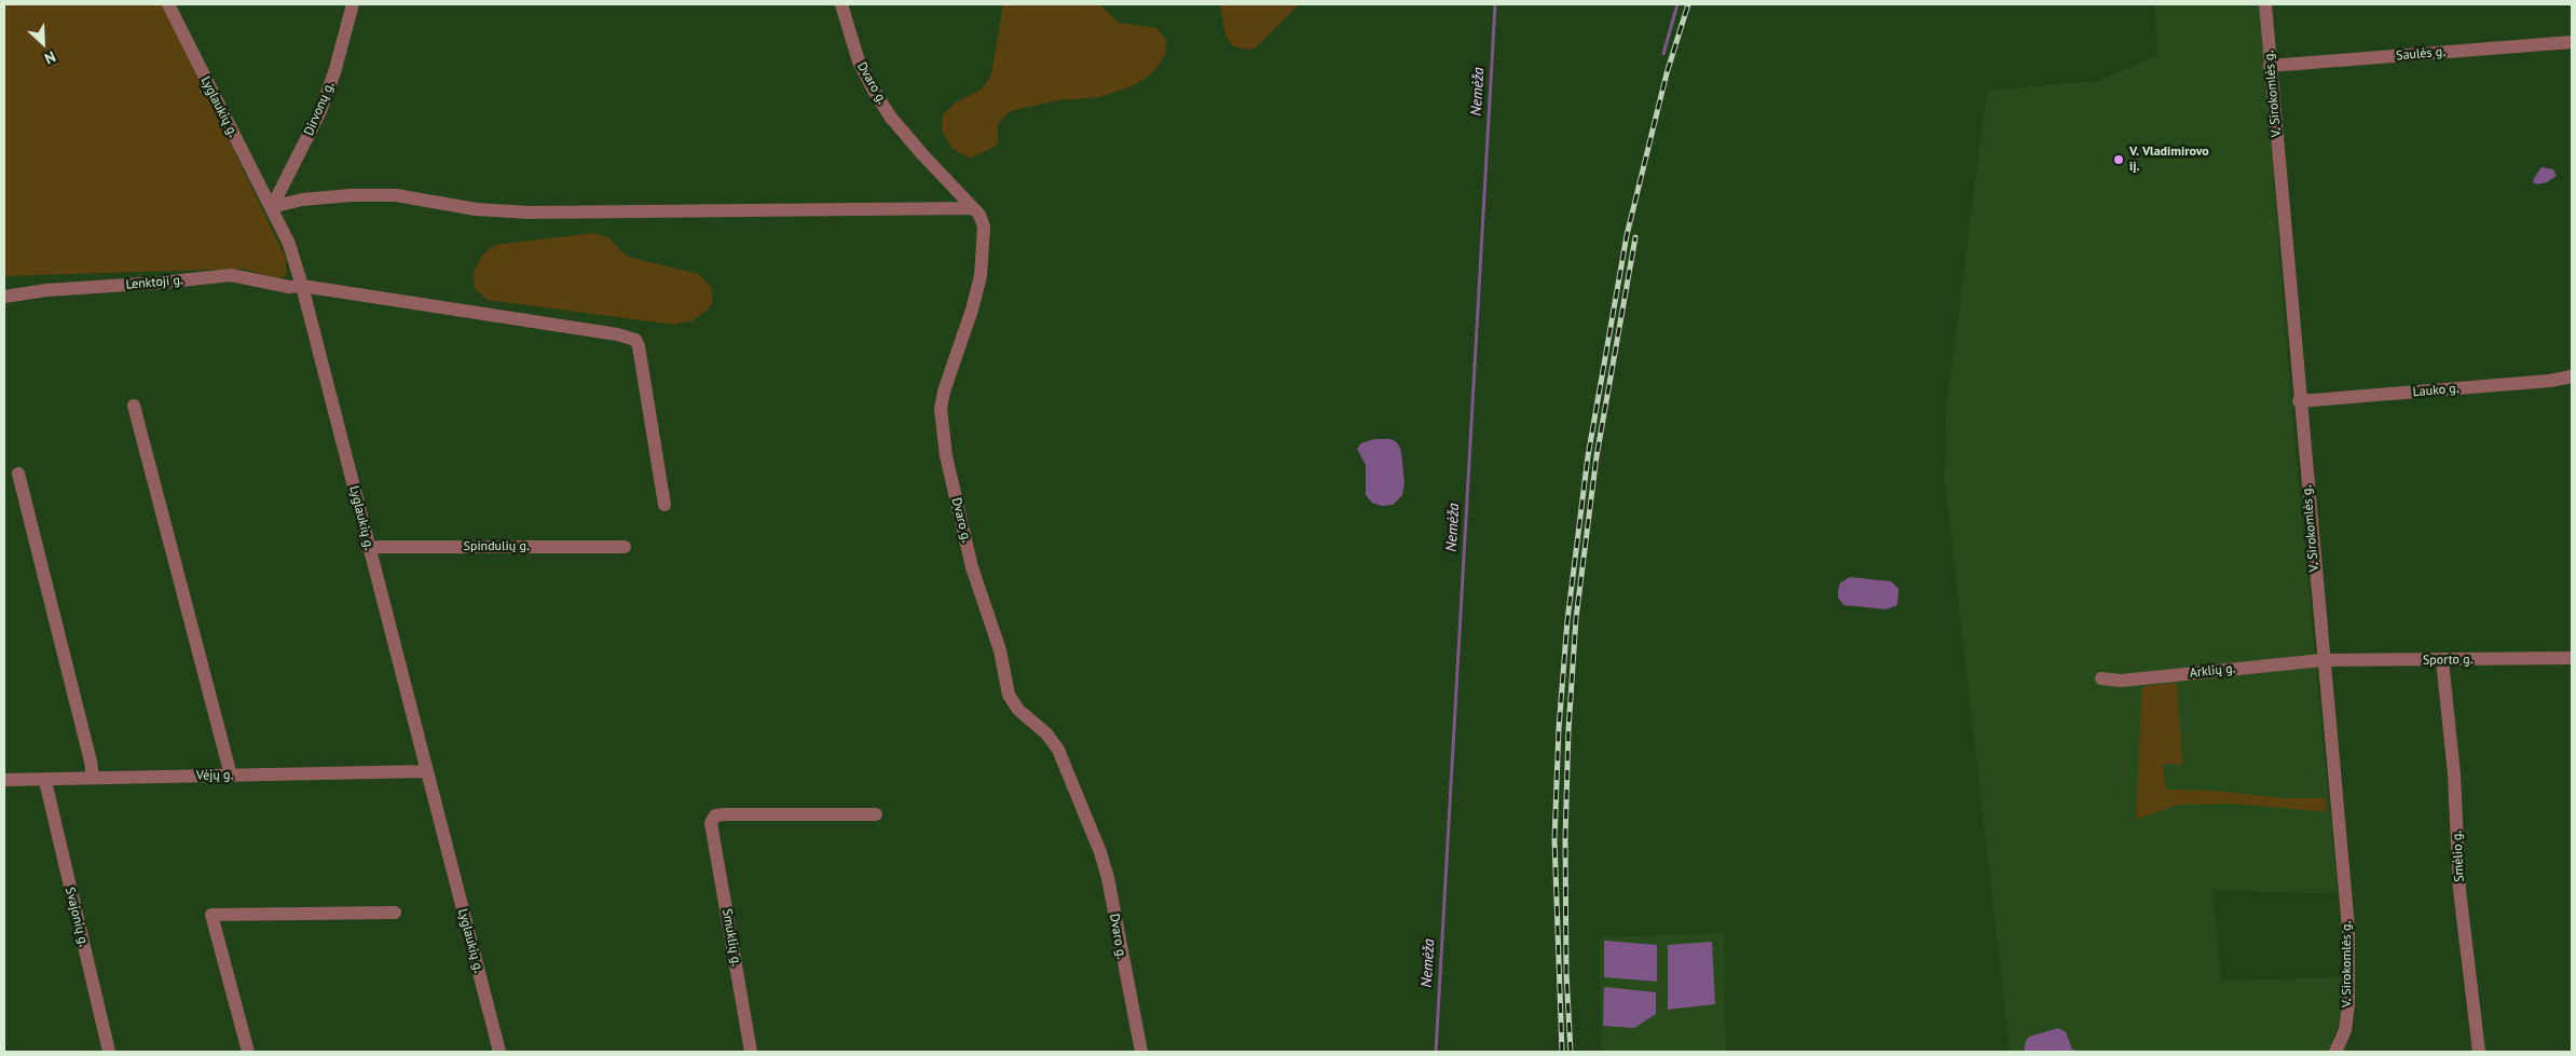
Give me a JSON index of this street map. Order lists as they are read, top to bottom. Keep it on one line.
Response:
{"streets":{"street":["Saulės g.","Dvaro g.","V. Sirokomlės g.","Lyglaukių g.","Dirvonų g.","Lenktoji g.","Lauko g.","Spindulių g.","Sporto g.","Arklių g.","Vėjų g.","Smėlio g.","Svajonių g.","Smuklių g."]},"crossings":[["Saulės g.","V. Sirokomlės g."],["V. Sirokomlės g.","Lauko g."],["V. Sirokomlės g.","Sporto g."],["V. Sirokomlės g.","Arklių g."],["Lyglaukių g.","Dirvonų g."],["Lyglaukių g.","Lenktoji g."],["Lyglaukių g.","Spindulių g."],["Lyglaukių g.","Vėjų g."],["Sporto g.","Arklių g."],["Sporto g.","Smėlio g."],["Vėjų g.","Svajonių g."]],"water":["Nemėža"],"places":["V. Vladimirovo iį."],"north":"bottom right"}
